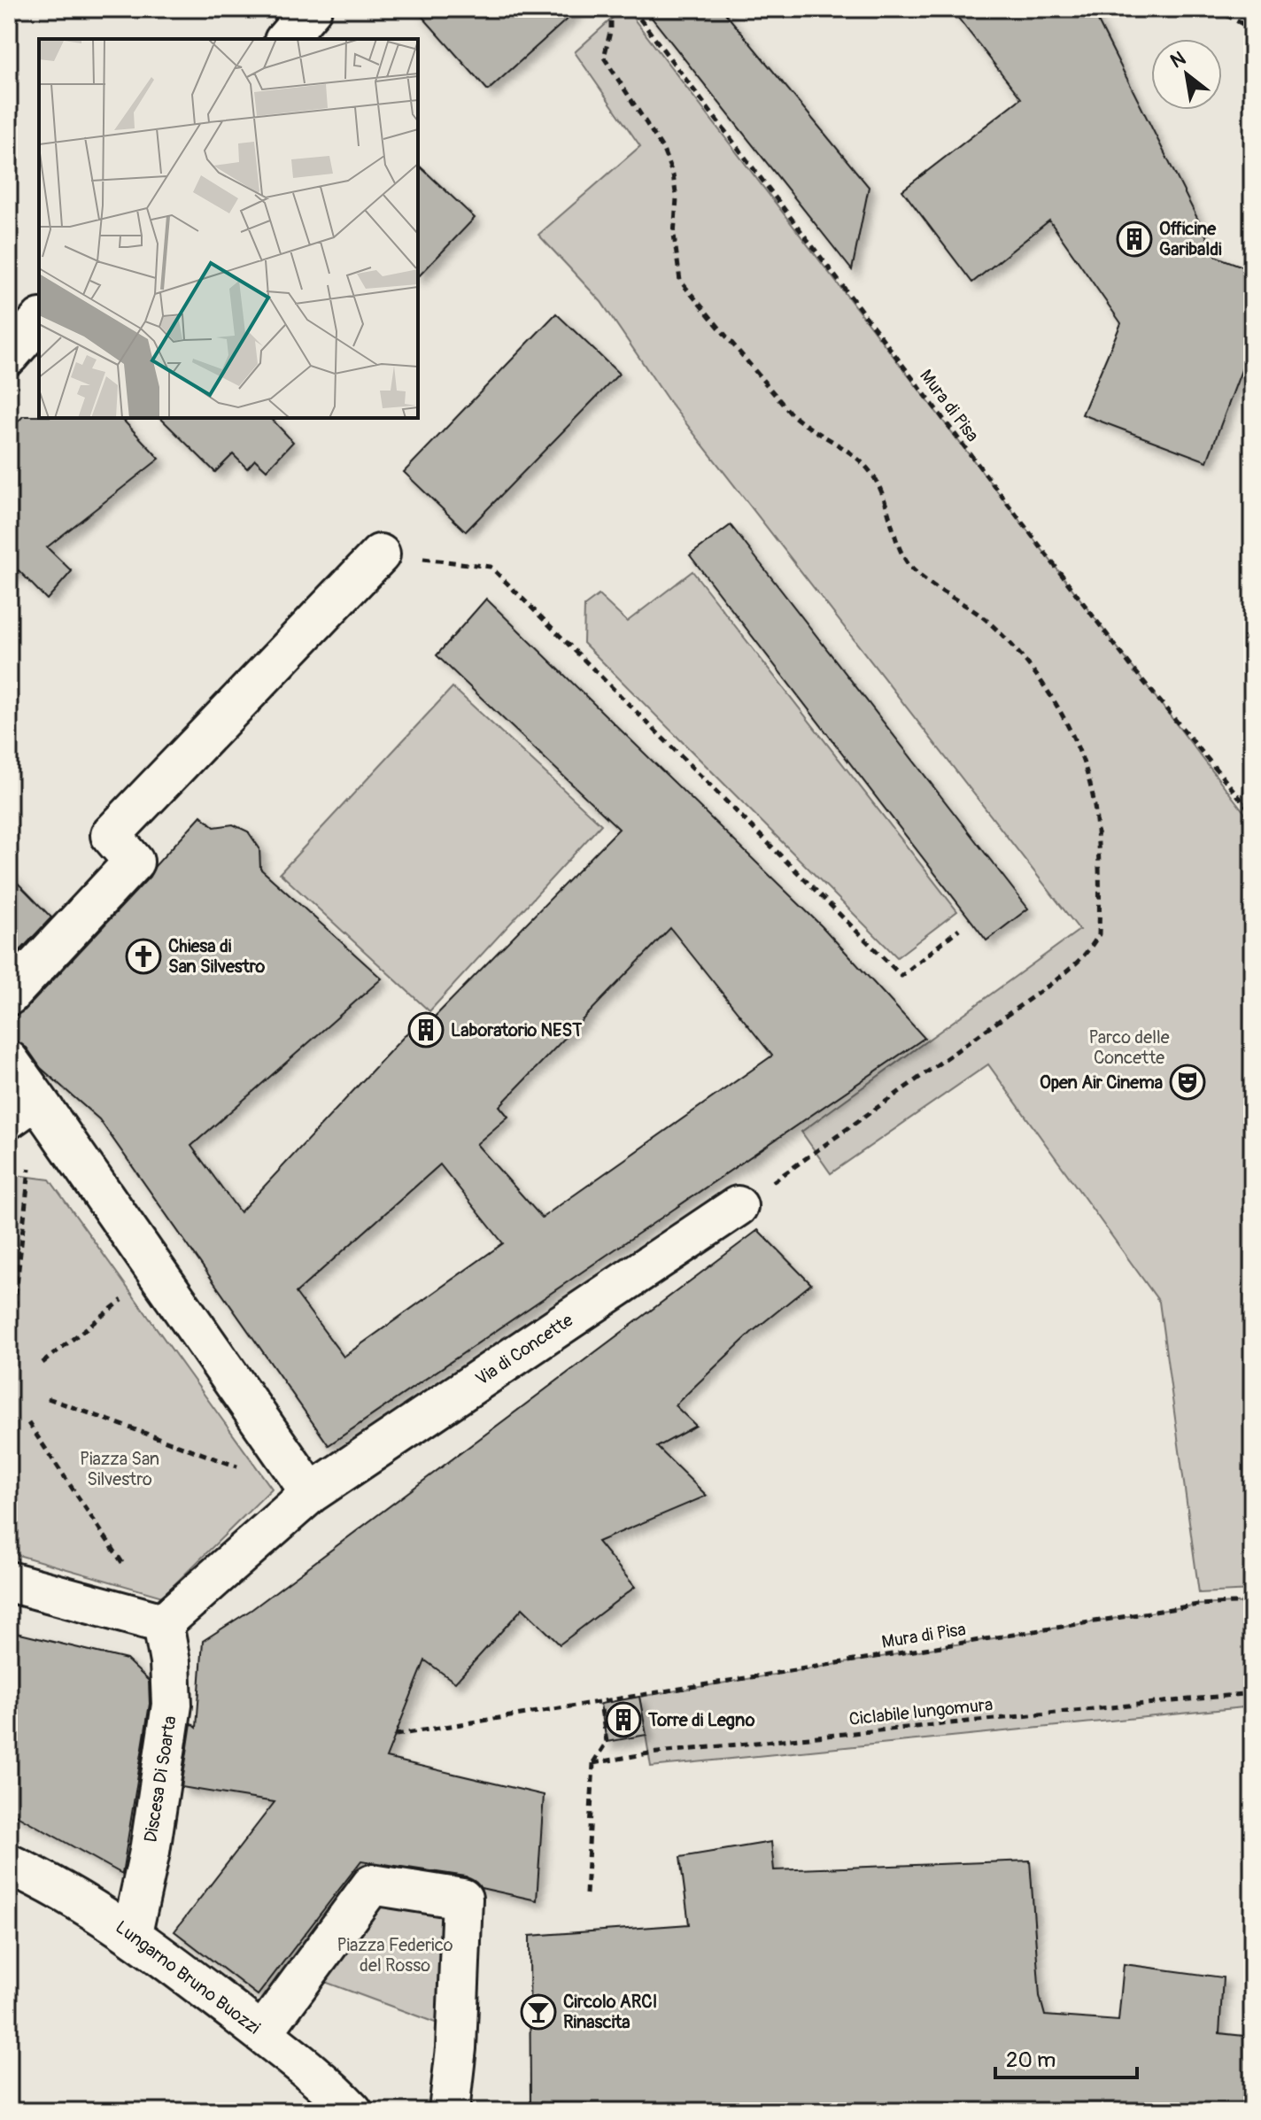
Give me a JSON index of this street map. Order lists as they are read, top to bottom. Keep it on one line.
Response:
{"streets":{"street":["Via di Concette","Discesa Di Soarta","Lungarno Bruno Buozzi"],"path":["Mura di Pisa","Ciclabile lungomura"]},"crossings":[["Discesa Di Soarta","Lungarno Bruno Buozzi"]],"parks":["Parco delle Concette","Piazza San Silvestro","Piazza Federico del Rosso"],"places":{"building":["Officine Garibaldi","Laboratorio NEST","Torre di Legno"],"church":["Chiesa di San Silvestro"],"theatre":["Open Air Cinema"],"bar":["Circolo ARCI Rinascita"]},"scale_bar":"20 m","north":"top left"}
